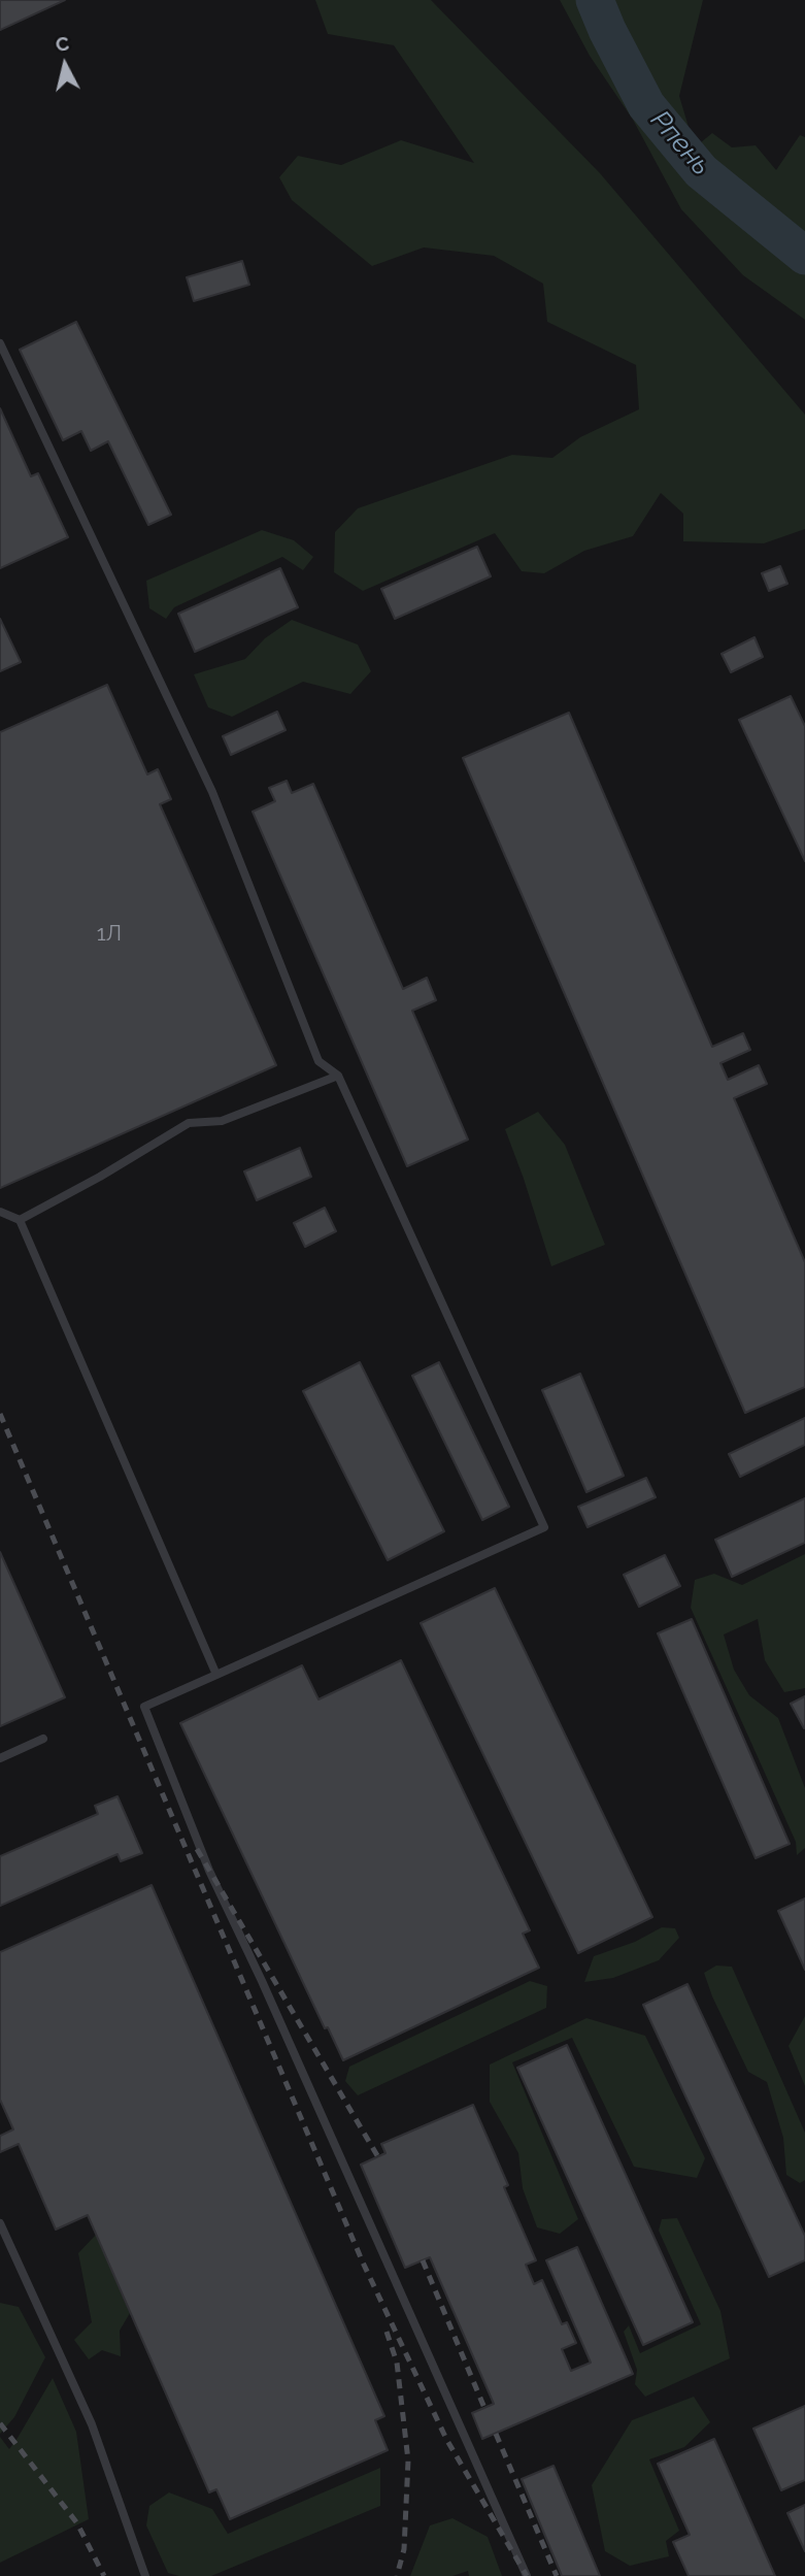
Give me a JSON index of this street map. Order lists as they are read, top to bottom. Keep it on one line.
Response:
{"water":["Рпень"],"house_numbers":["1Л"],"north":"top"}
